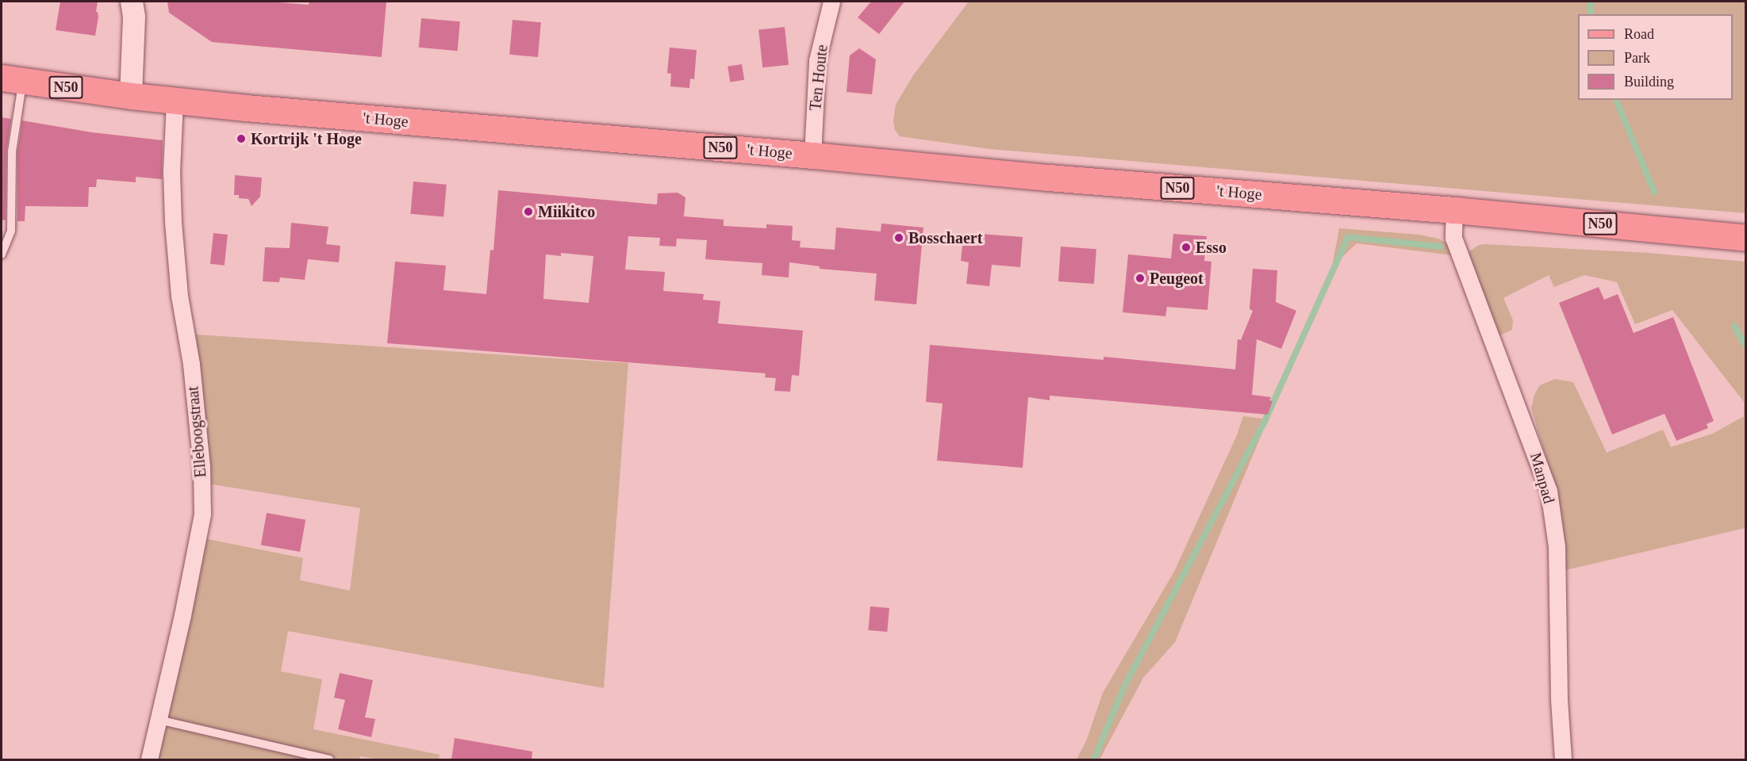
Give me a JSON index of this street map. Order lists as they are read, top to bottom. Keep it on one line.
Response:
{"streets":{"main road":["N50","'t Hoge"],"street":["Ten Houte","Elleboogstraat","Manpad"]},"crossings":[["Ten Houte","'t Hoge"],["N50","'t Hoge"],["N50","Manpad"],["'t Hoge","Elleboogstraat"],["'t Hoge","Manpad"]],"places":["Kortrijk 't Hoge","Miikitco","Bosschaert","Esso","Peugeot"],"legend":["Road","Park","Building"]}
